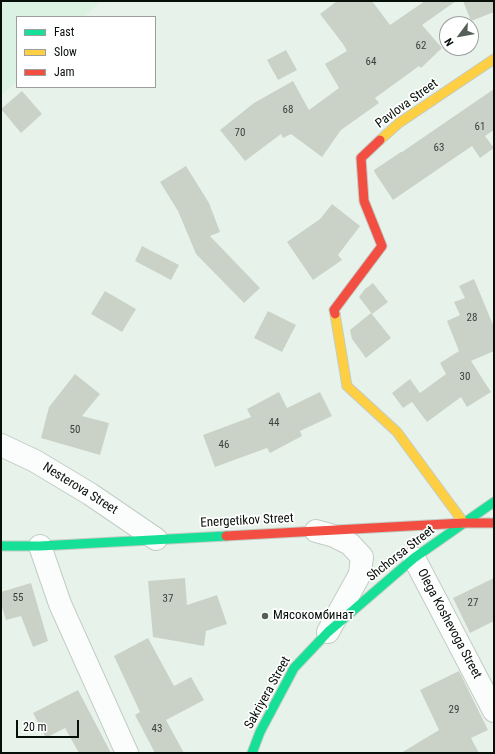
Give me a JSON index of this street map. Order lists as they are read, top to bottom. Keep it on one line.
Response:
{"streets":{"street":["Pavlova Street","Nesterova Street","Energetikov Street","Shchorsa Street","Olega Koshevoga Street","Sakriyera Street"]},"crossings":[["Pavlova Street","Energetikov Street"],["Pavlova Street","Shchorsa Street"],["Nesterova Street","Energetikov Street"],["Energetikov Street","Shchorsa Street"],["Shchorsa Street","Olega Koshevoga Street"],["Shchorsa Street","Sakriyera Street"]],"places":["Мясокомбинат"],"house_numbers":["62","64","68","61","70","63","28","30","44","50","46","55","37","27","29","43"],"legend":["Fast","Slow","Jam"],"scale_bar":"20 m","north":"bottom left"}
